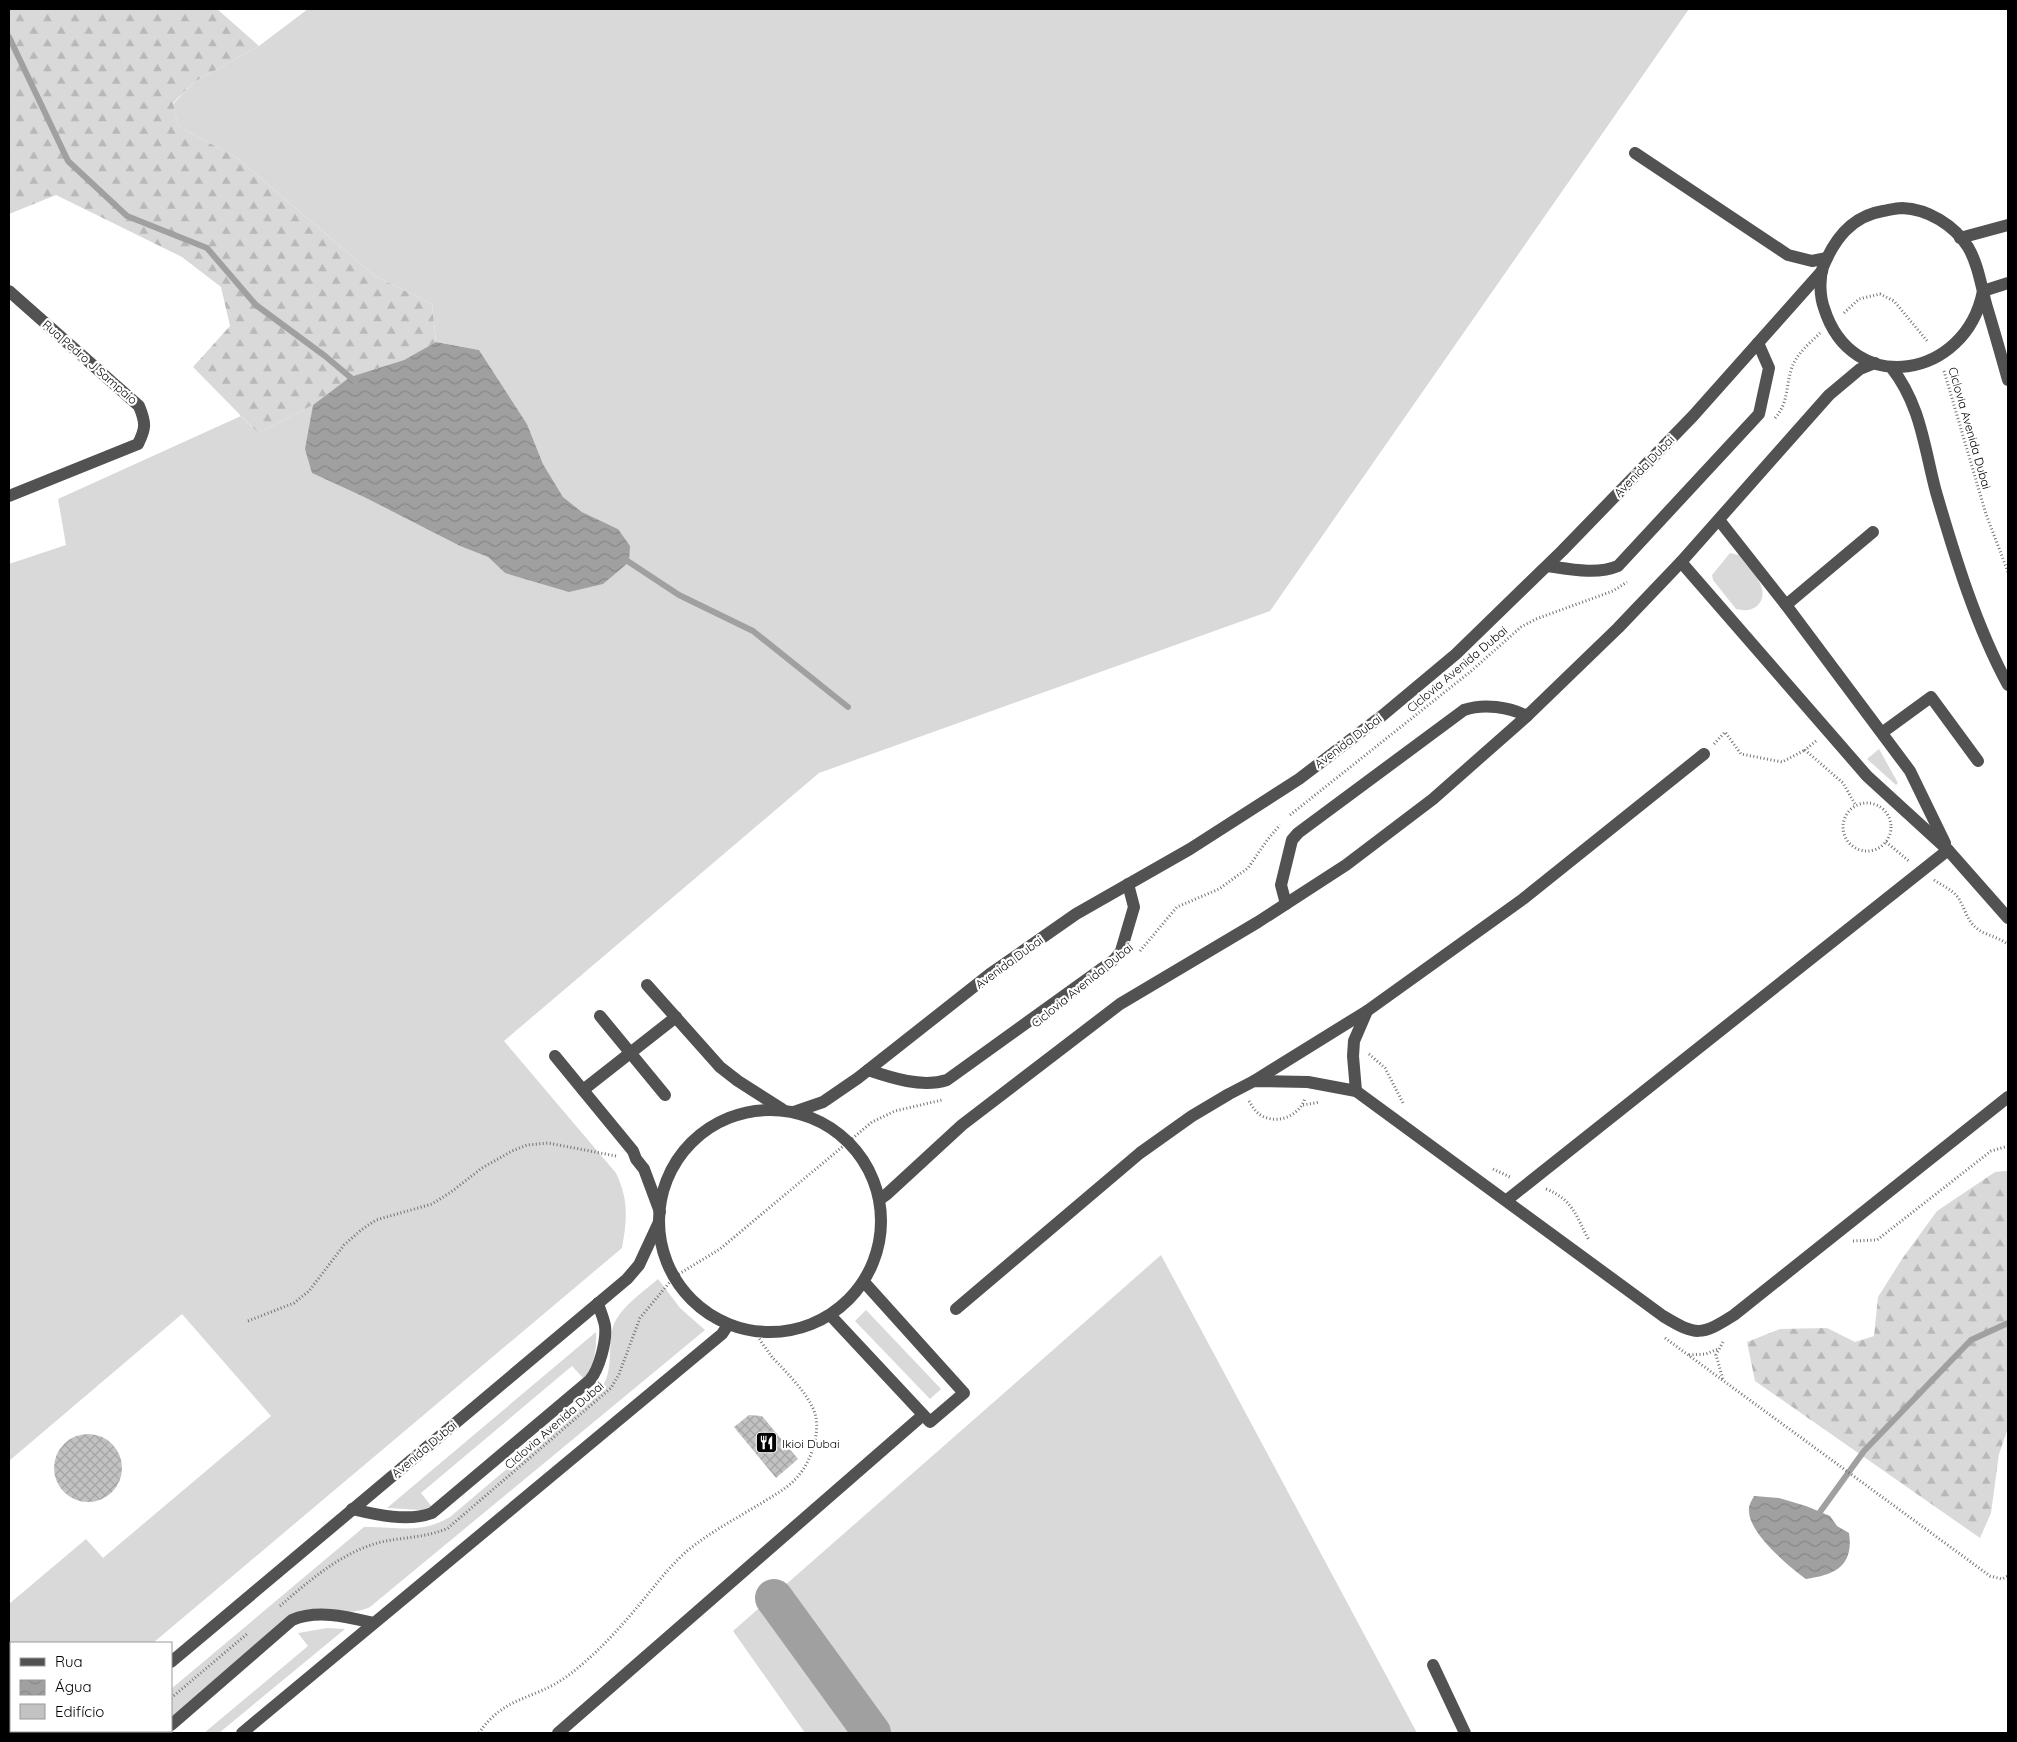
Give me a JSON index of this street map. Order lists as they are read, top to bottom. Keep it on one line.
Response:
{"streets":{"street":["Rua Pedro J Sampaio","Avenida Dubai"],"path":["Ciclovia Avenida Dubai"]},"crossings":[["Ciclovia Avenida Dubai","Avenida Dubai"]],"places":{"restaurant":["Ikioi Dubai"]},"legend":["Rua","Água","Edifício"]}
